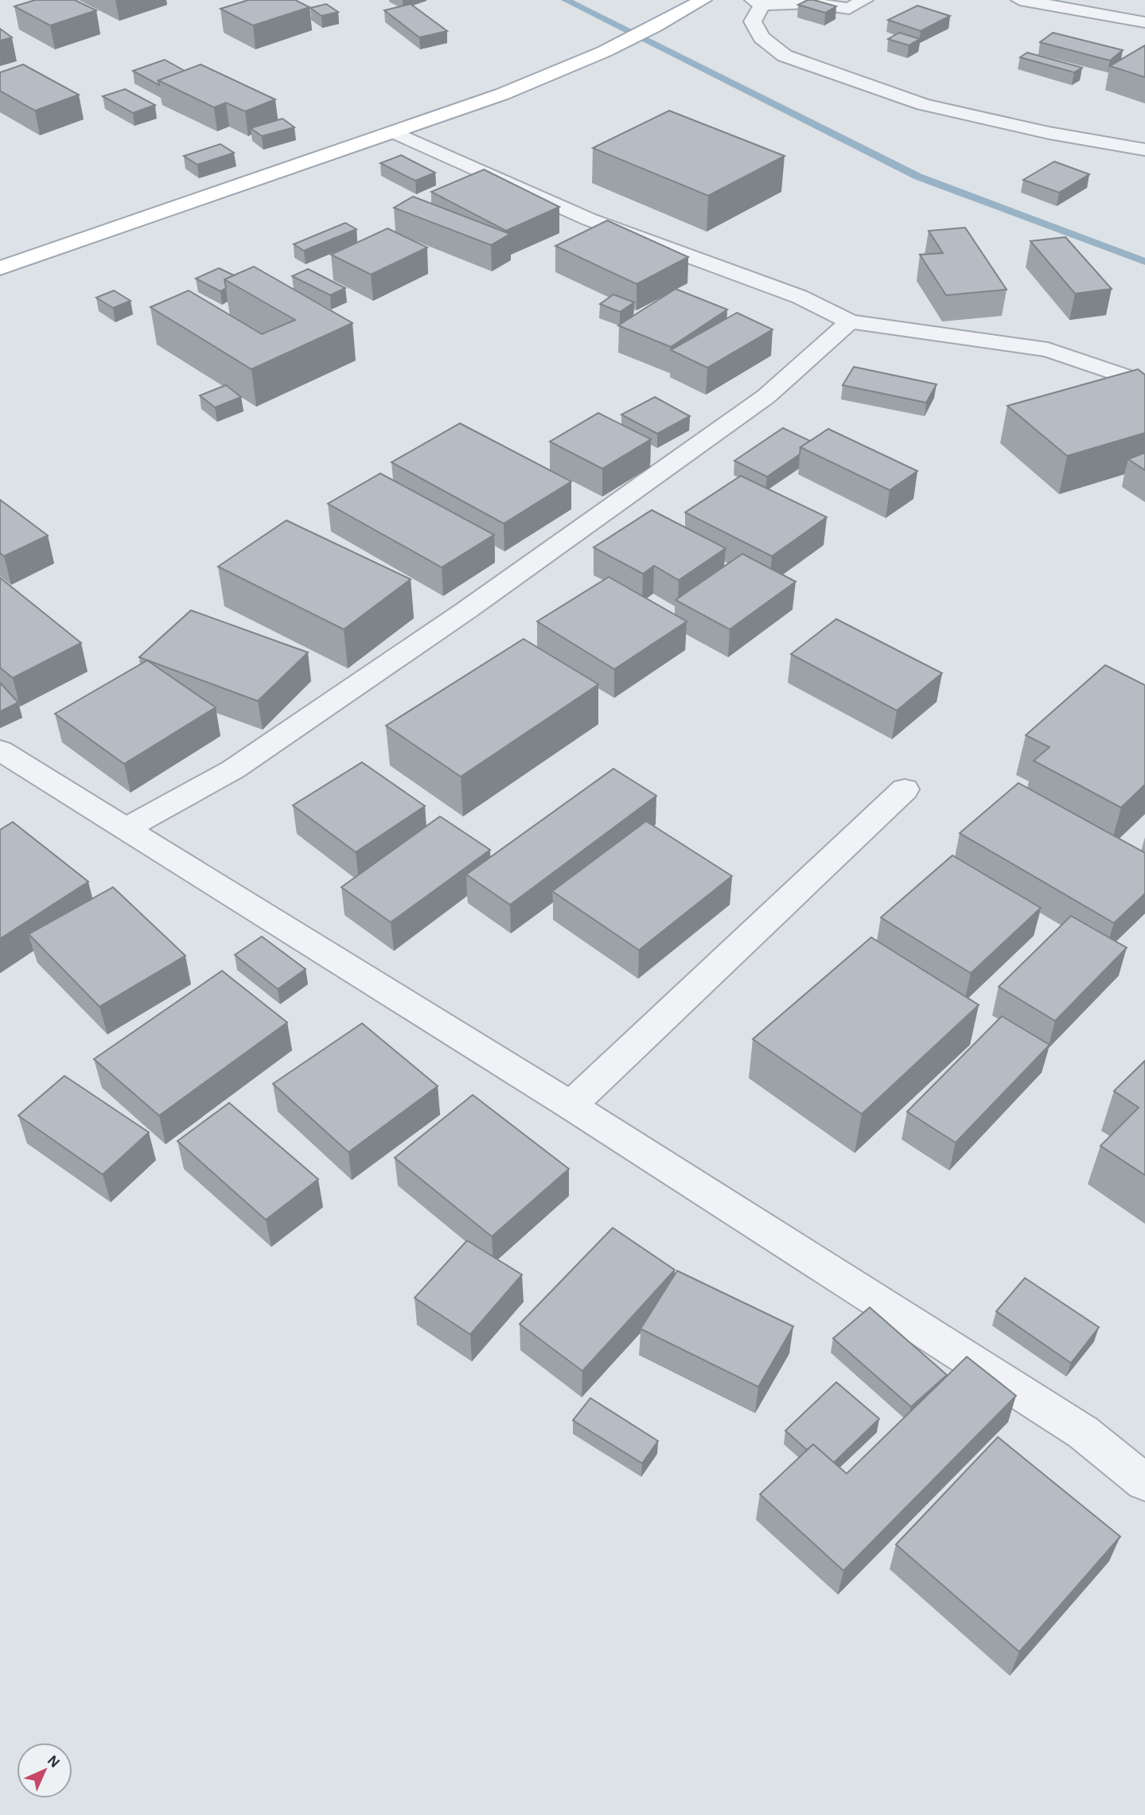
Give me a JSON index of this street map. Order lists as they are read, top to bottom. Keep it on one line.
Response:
{"north":"top right"}
